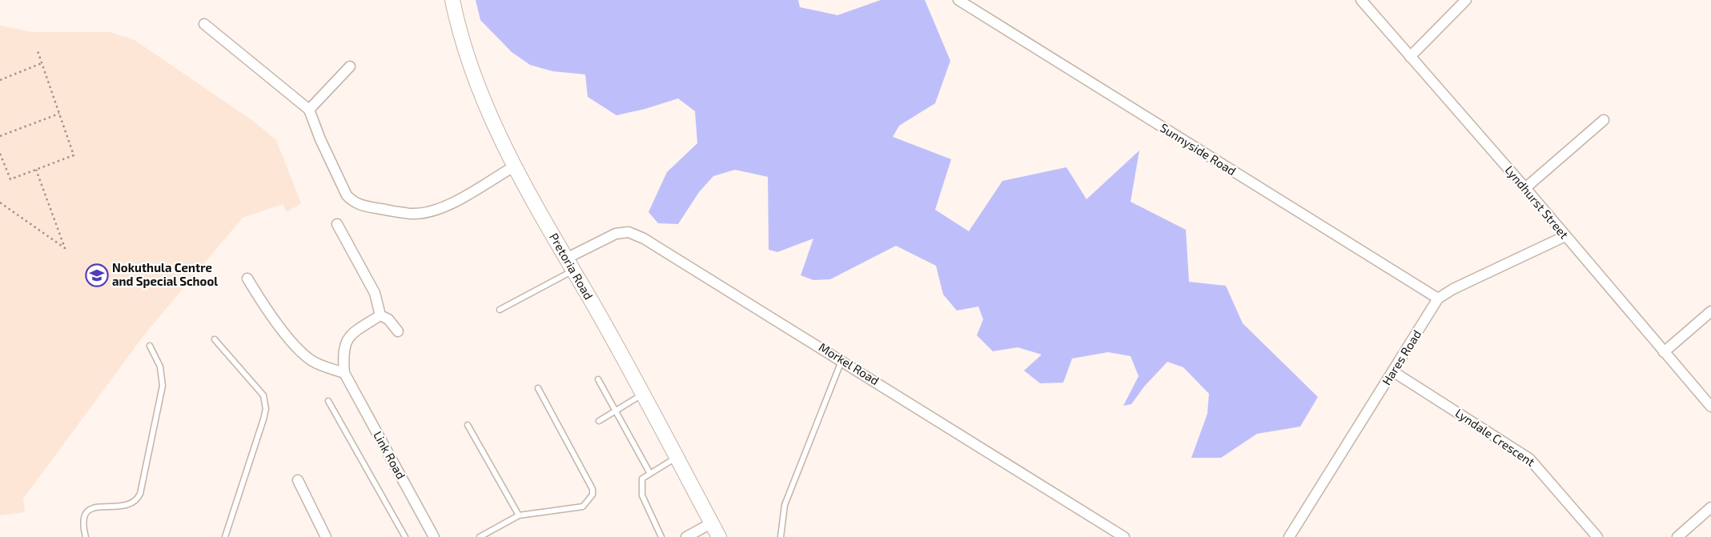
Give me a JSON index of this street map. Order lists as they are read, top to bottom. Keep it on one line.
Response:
{"streets":{"main road":["Pretoria Road"],"street":["Sunnyside Road","Lyndhurst Street","Hares Road","Morkel Road","Lyndale Crescent","Link Road"]},"crossings":[["Sunnyside Road","Hares Road"],["Lyndhurst Street","Hares Road"],["Pretoria Road","Morkel Road"],["Hares Road","Lyndale Crescent"]],"places":{"school or university":["Nokuthula Centre and Special School"]}}
